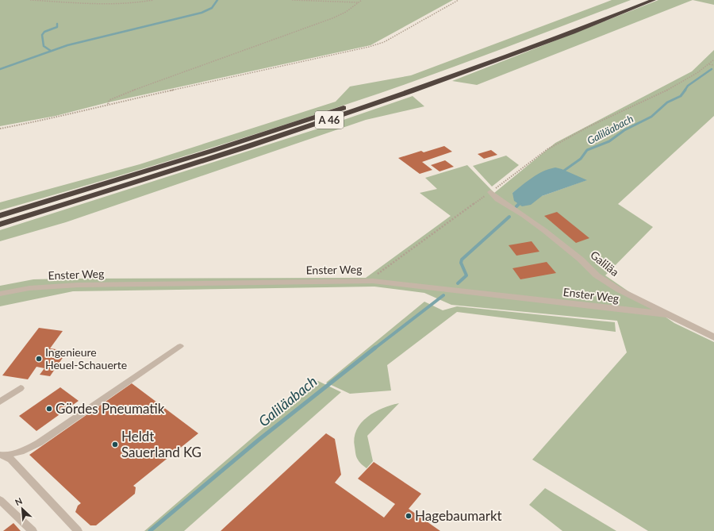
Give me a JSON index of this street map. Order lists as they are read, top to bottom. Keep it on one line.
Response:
{"streets":{"highway":["A 46"],"street":["Galiläa","Enster Weg"]},"crossings":[["Galiläa","Enster Weg"]],"water":["Galiläabach"],"places":["Ingenieure Heuel-Schauerte","Gördes Pneumatik","Heldt Sauerland KG","Hagebaumarkt"],"north":"top left"}
